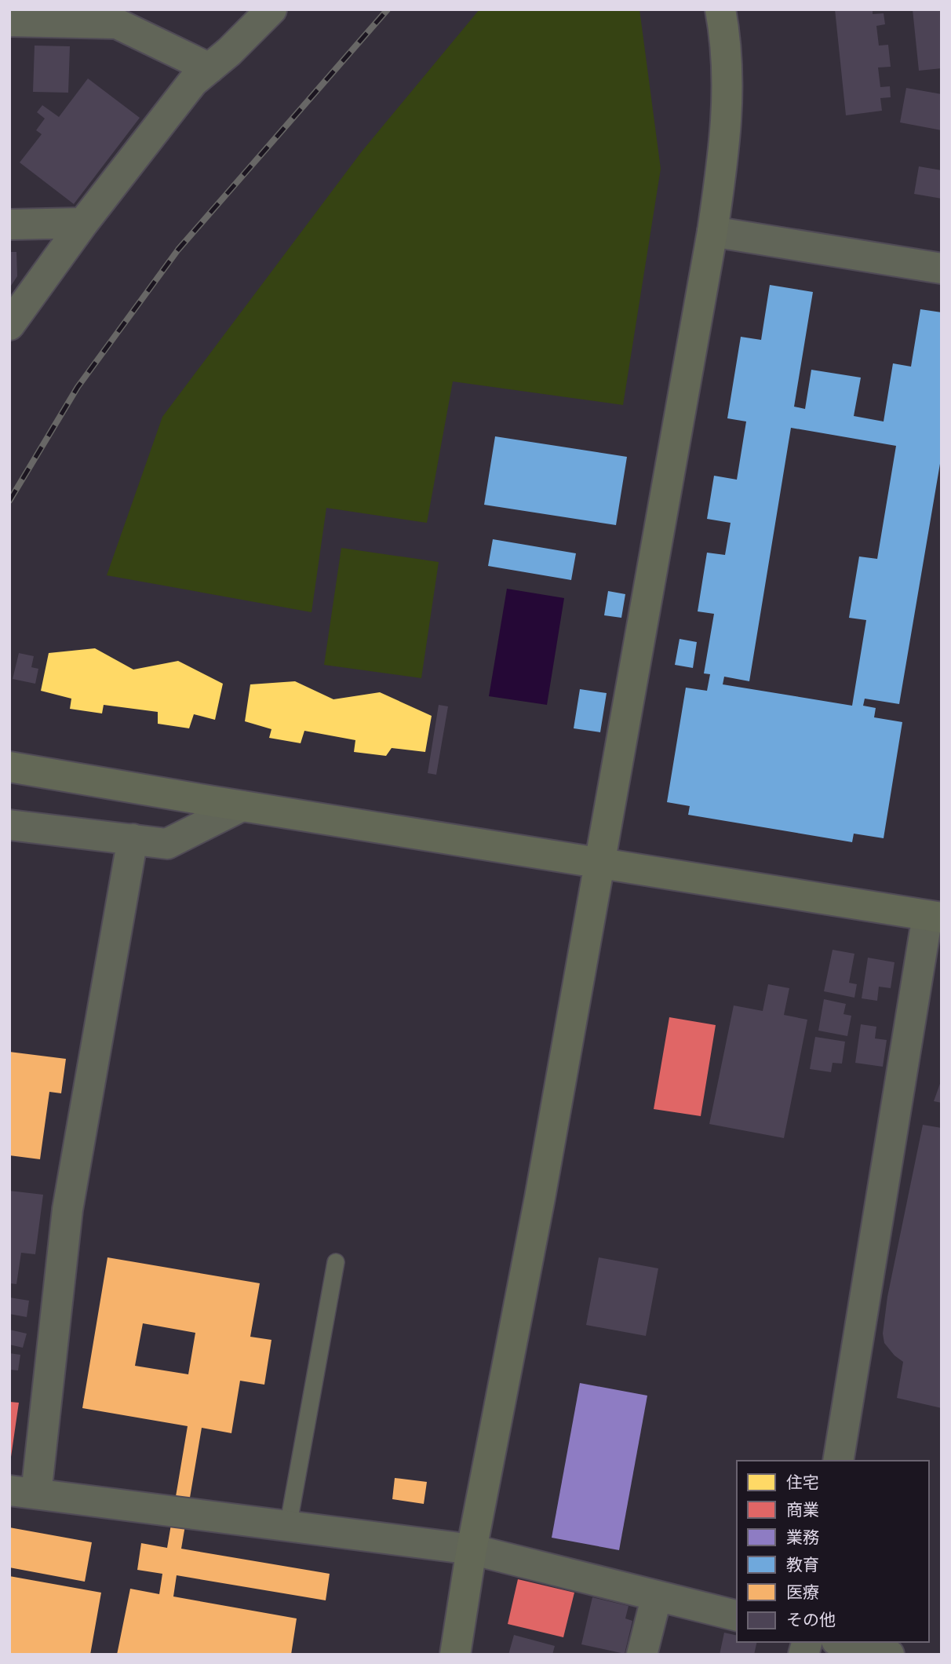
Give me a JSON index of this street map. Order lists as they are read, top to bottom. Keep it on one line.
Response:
{"legend":["住宅","商業","業務","教育","医療","その他"]}
